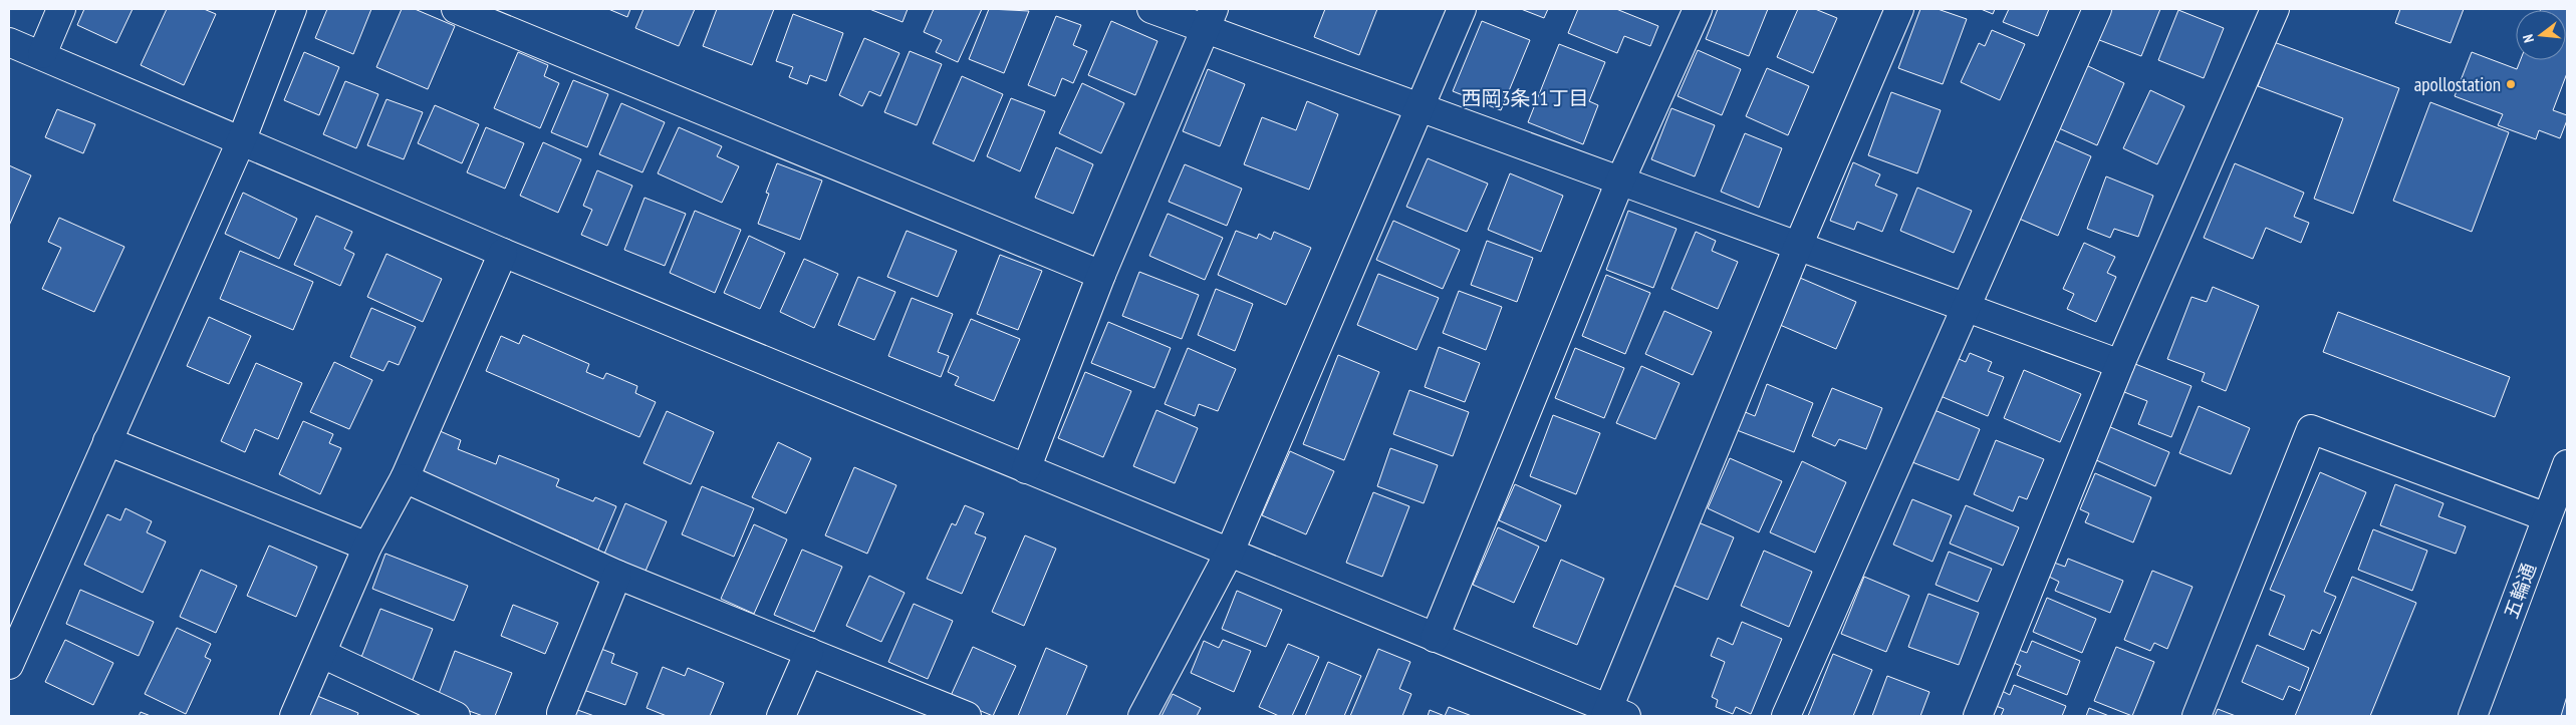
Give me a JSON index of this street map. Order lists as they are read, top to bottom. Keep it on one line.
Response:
{"streets":{"street":["五輪通"]},"districts":["西岡3条11丁目"],"places":["apollostation"],"north":"left"}
